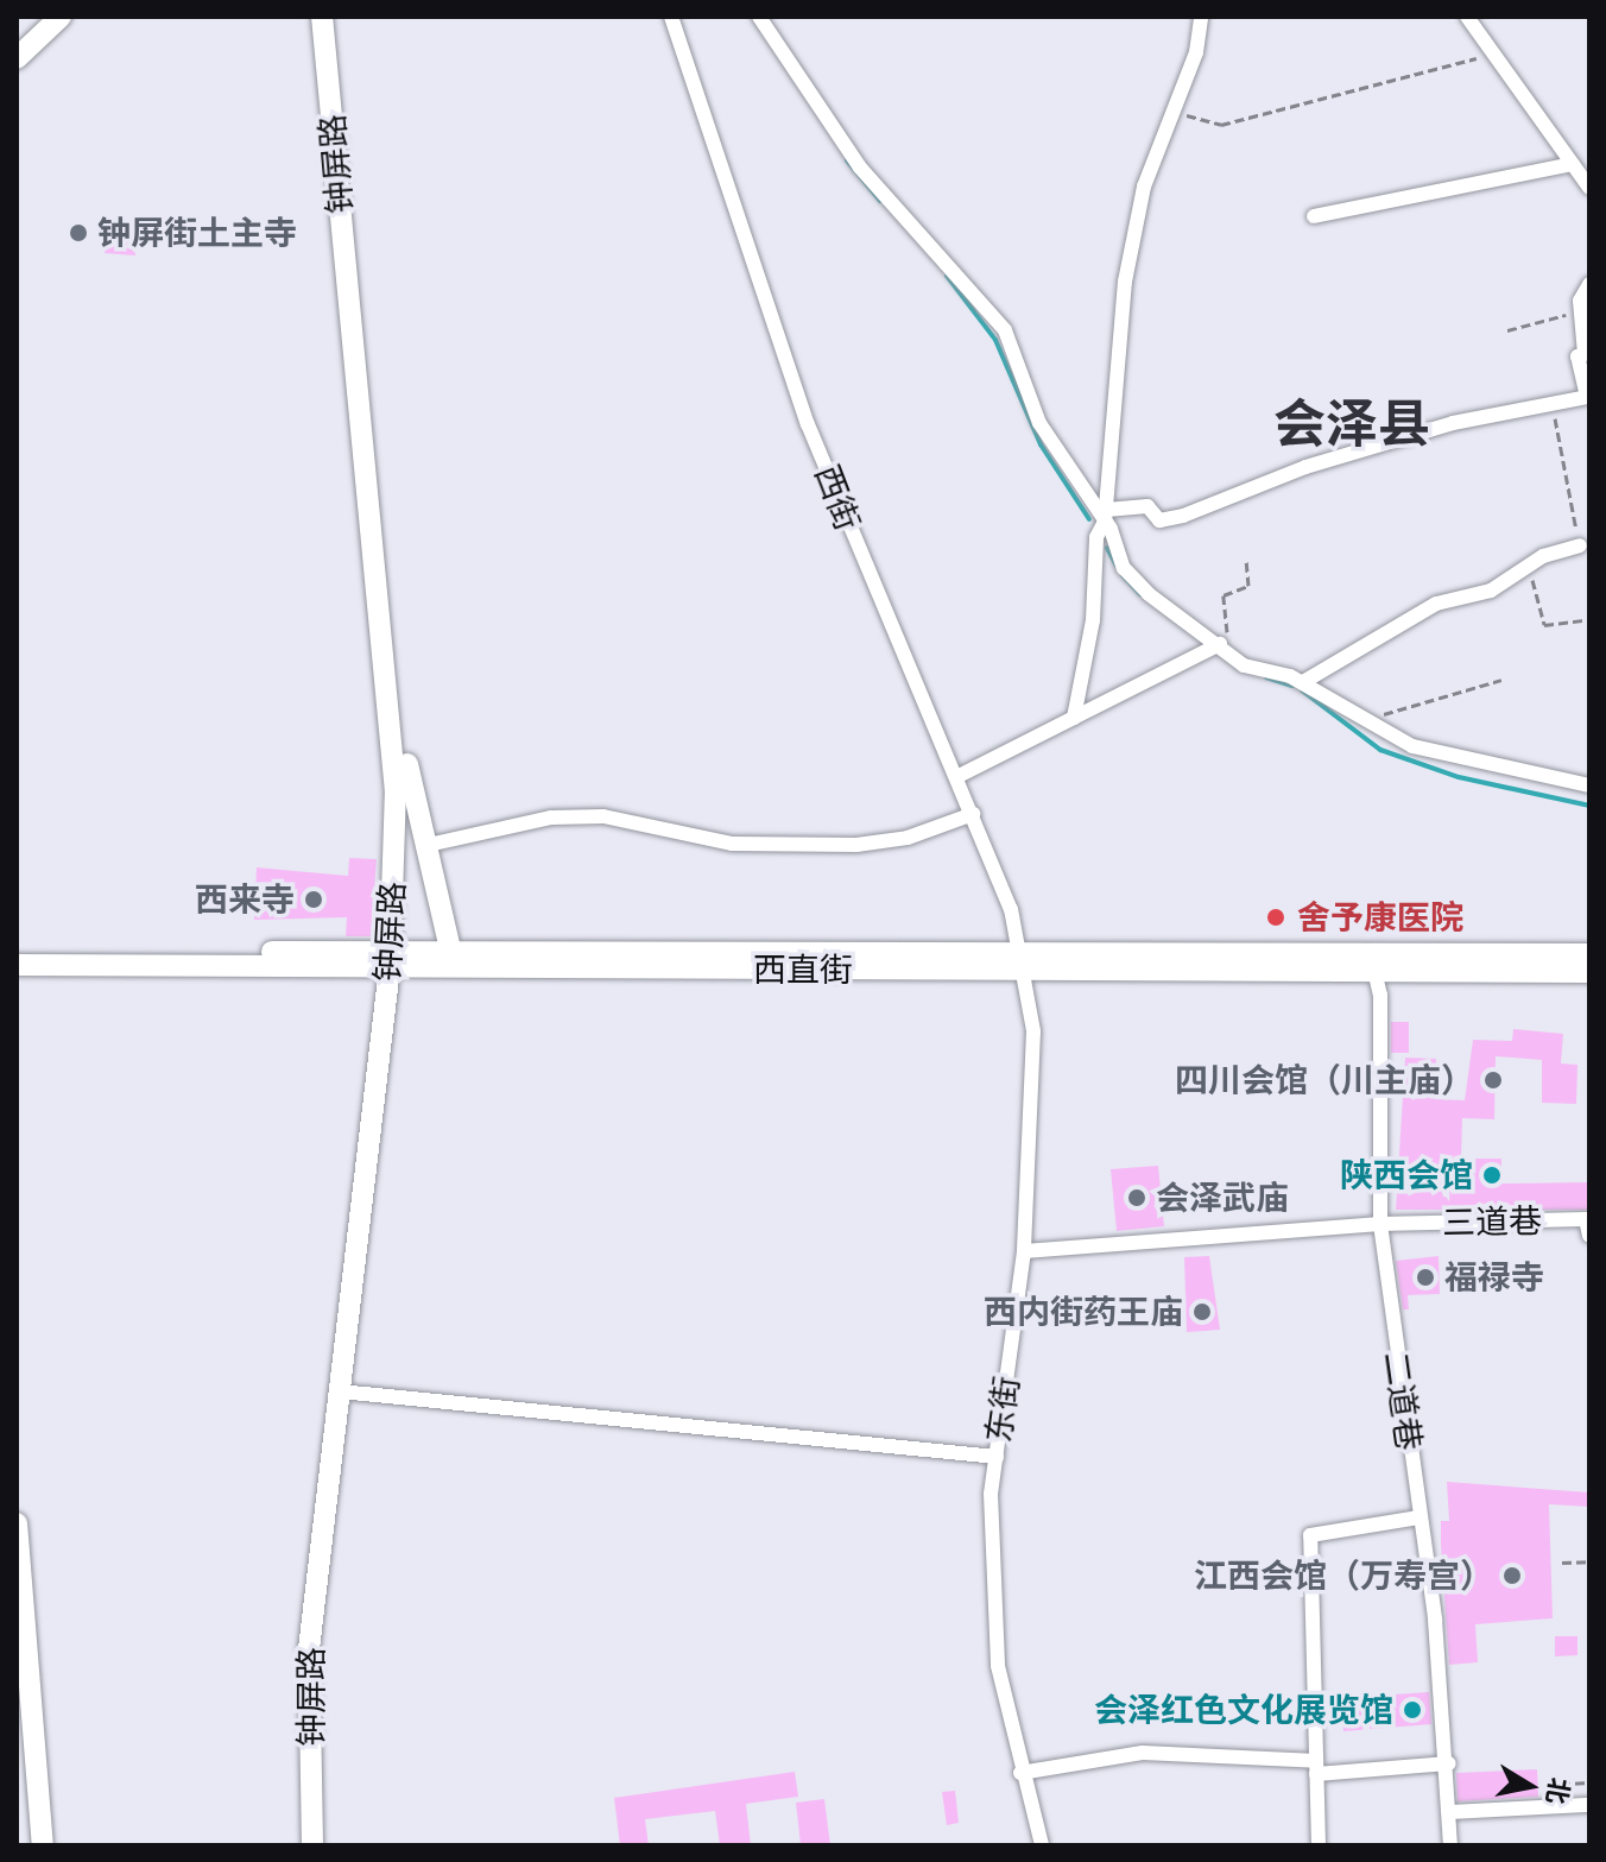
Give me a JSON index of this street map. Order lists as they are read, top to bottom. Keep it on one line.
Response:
{"streets":{"street":["钟屏路","西街","西直街","三道巷","二道巷","东街"]},"crossings":[["钟屏路","西直街"],["西街","西直街"],["西街","东街"],["西直街","二道巷"],["西直街","东街"],["三道巷","二道巷"]],"districts":["会泽县"],"places":["钟屏街土主寺","西来寺","舍予康医院","四川会馆（川主庙）","陕西会馆","会泽武庙","福禄寺","西内街药王庙","江西会馆（万寿宫）","会泽红色文化展览馆"],"north":"right"}
